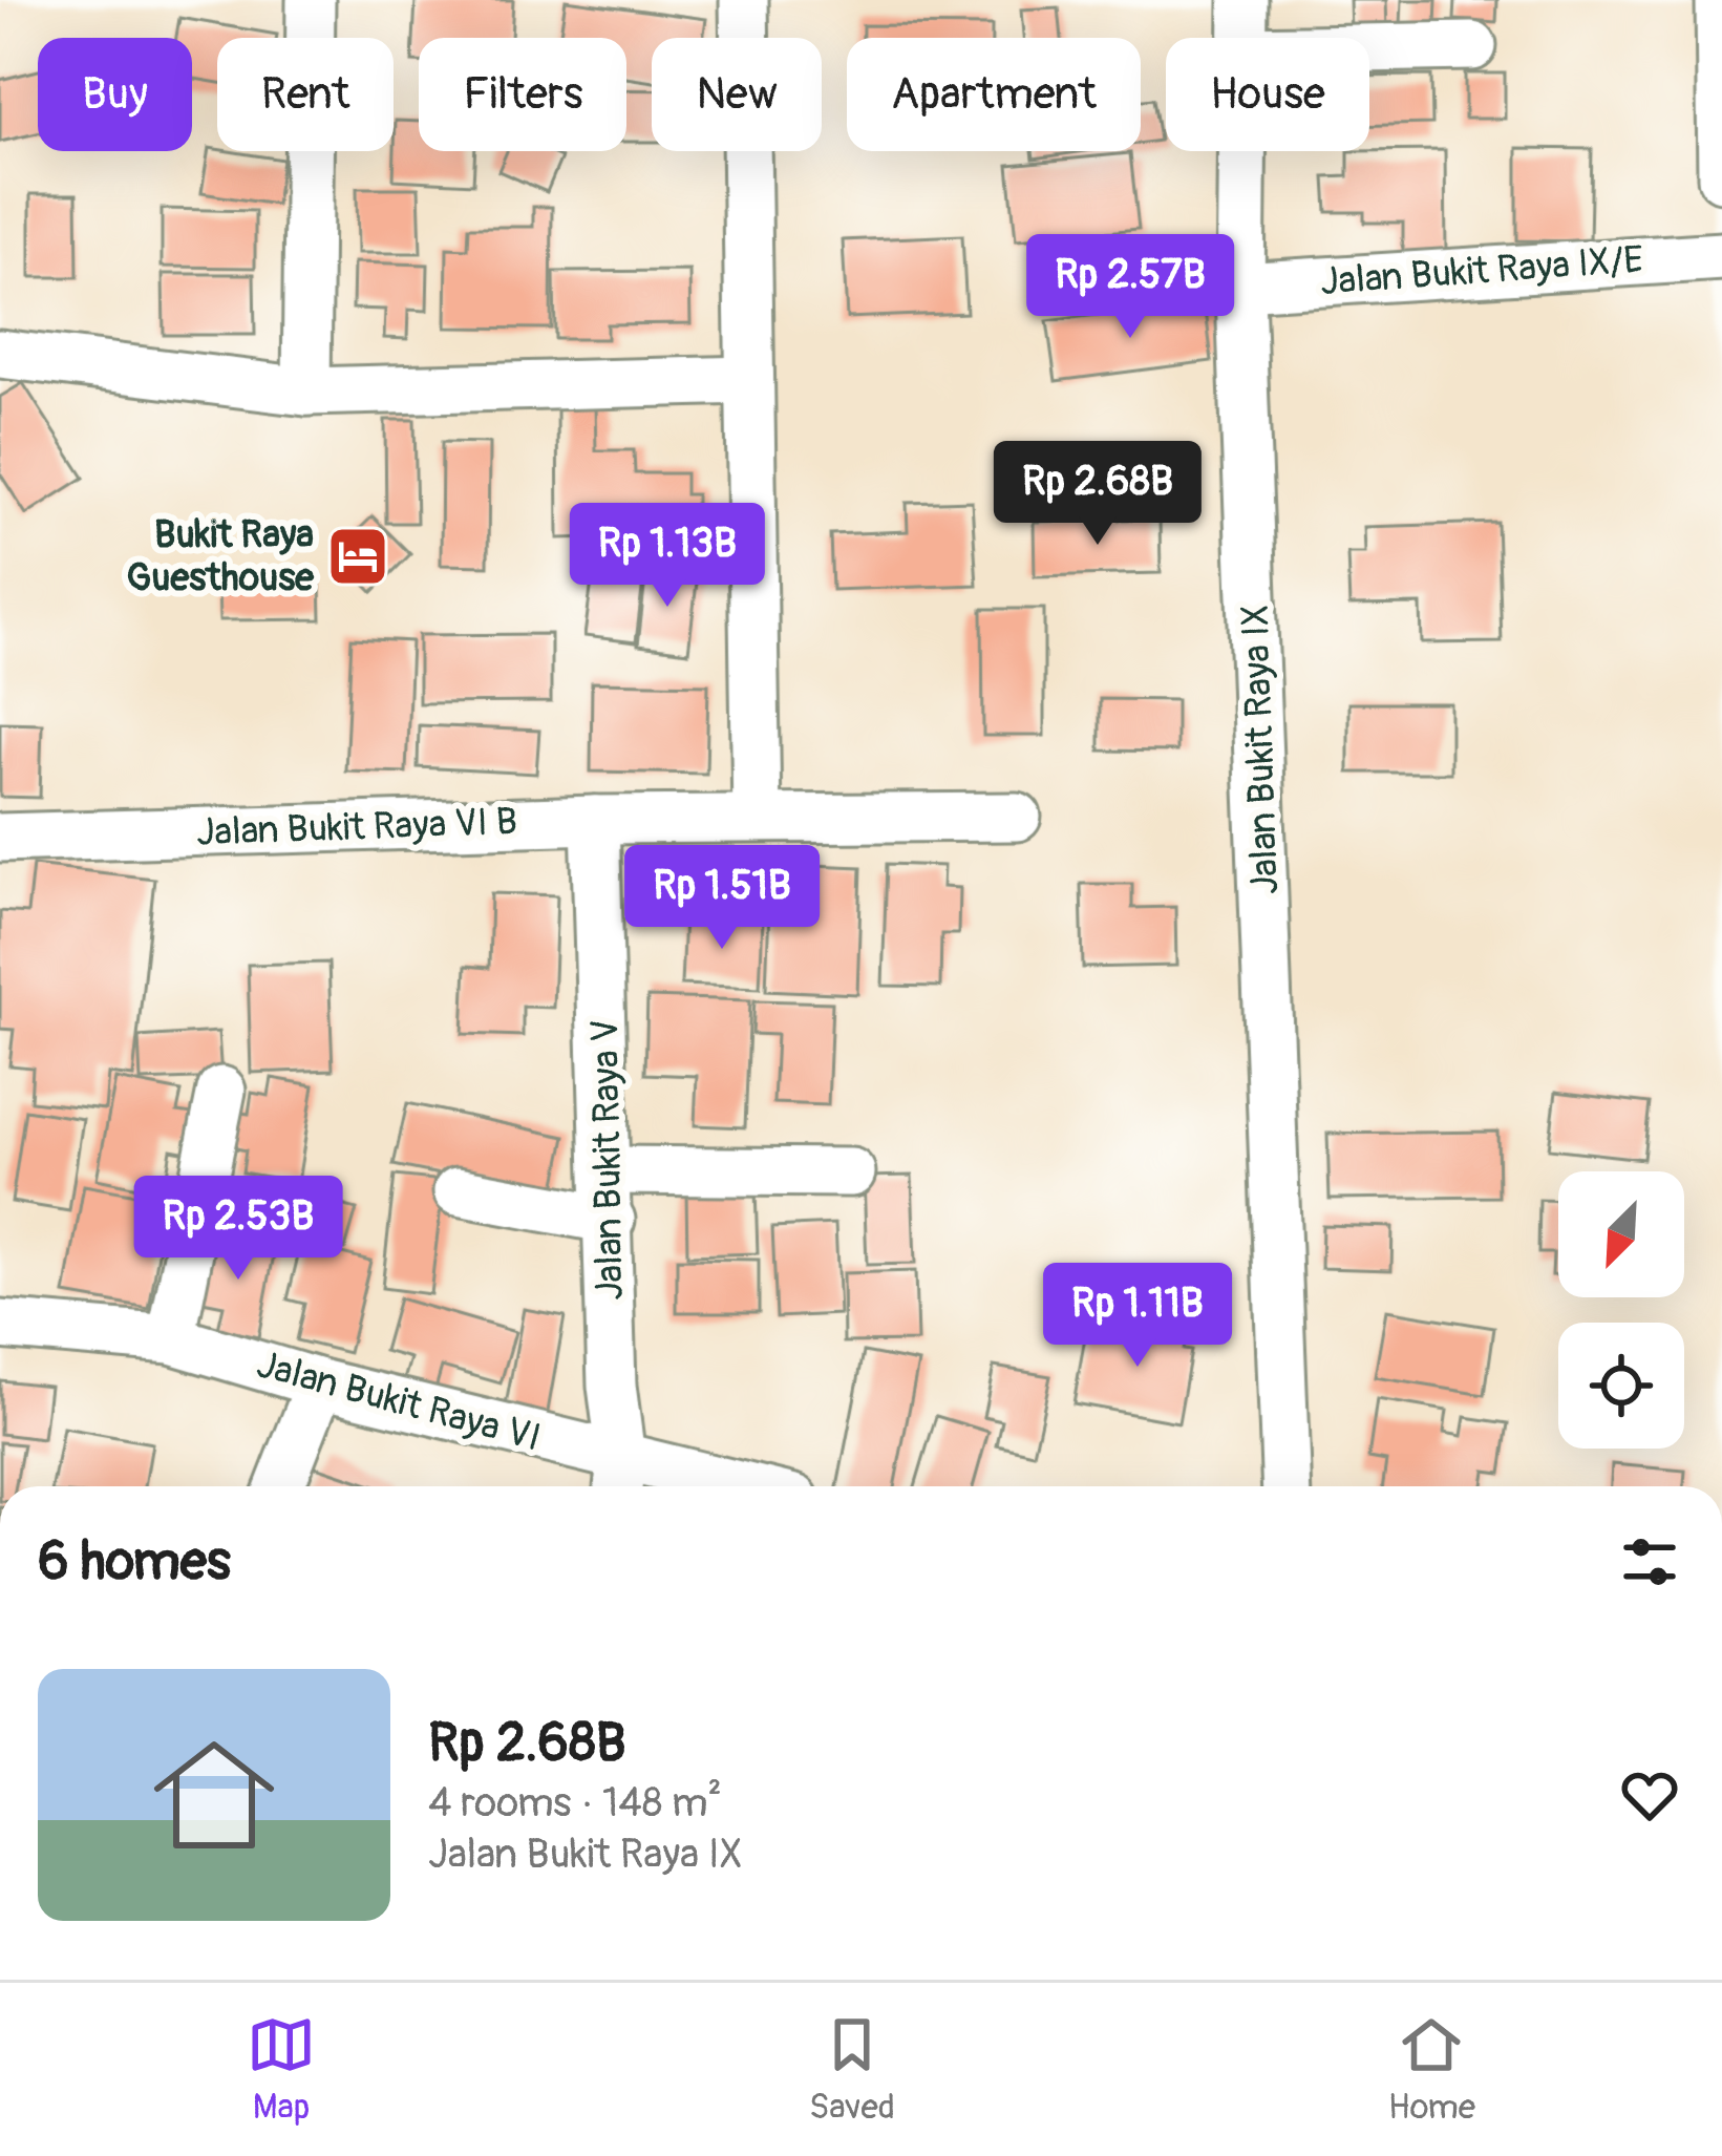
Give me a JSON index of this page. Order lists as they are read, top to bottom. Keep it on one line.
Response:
{"streets":{"street":["Jalan Bukit Raya IX/E","Jalan Bukit Raya IX","Jalan Bukit Raya VI B","Jalan Bukit Raya V","Jalan Bukit Raya VI"]},"crossings":[["Jalan Bukit Raya IX/E","Jalan Bukit Raya IX"],["Jalan Bukit Raya VI B","Jalan Bukit Raya V"],["Jalan Bukit Raya V","Jalan Bukit Raya VI"]],"places":{"hotel":["Bukit Raya Guesthouse"]},"north":"bottom left","page":{"chip":["Buy","Rent","Filters","New","Apartment","House"],"price":["Rp 2.57B","Rp 2.68B","Rp 1.13B","Rp 1.51B","Rp 2.53B","Rp 1.11B"],"heading":"6 homes","list":[{"name":"Rp 2.68B","note":"4 rooms · 148 m² · Jalan Bukit Raya IX"}],"tabs":["Map","Saved","Home"]}}
